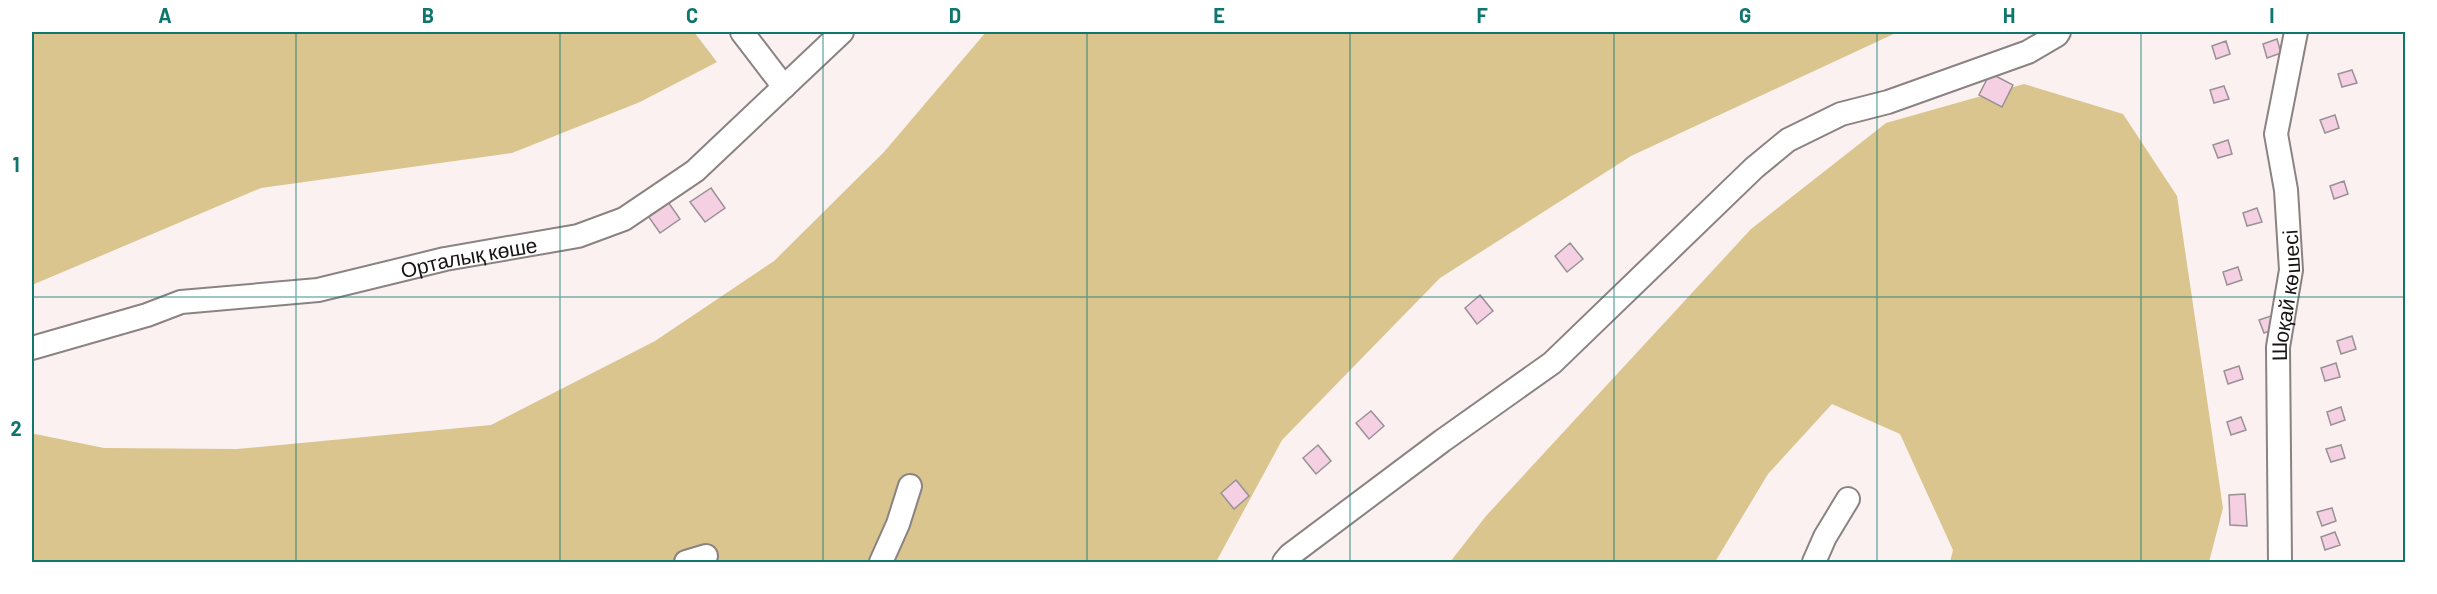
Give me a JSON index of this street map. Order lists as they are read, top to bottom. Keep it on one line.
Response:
{"streets":{"street":["Орталық көше","Шоқай көшесі"]},"grid":{"columns":["A","B","C","D","E","F","G","H","I"],"rows":["1","2"]}}
